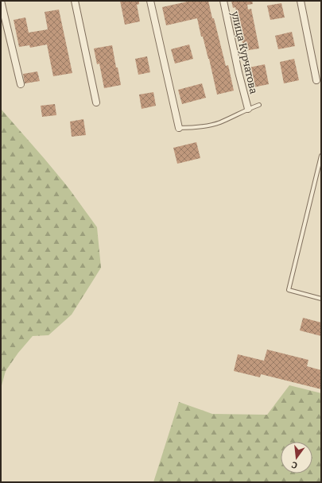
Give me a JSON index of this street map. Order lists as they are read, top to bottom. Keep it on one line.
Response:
{"streets":{"street":["улица Курчатова"]},"north":"bottom"}
